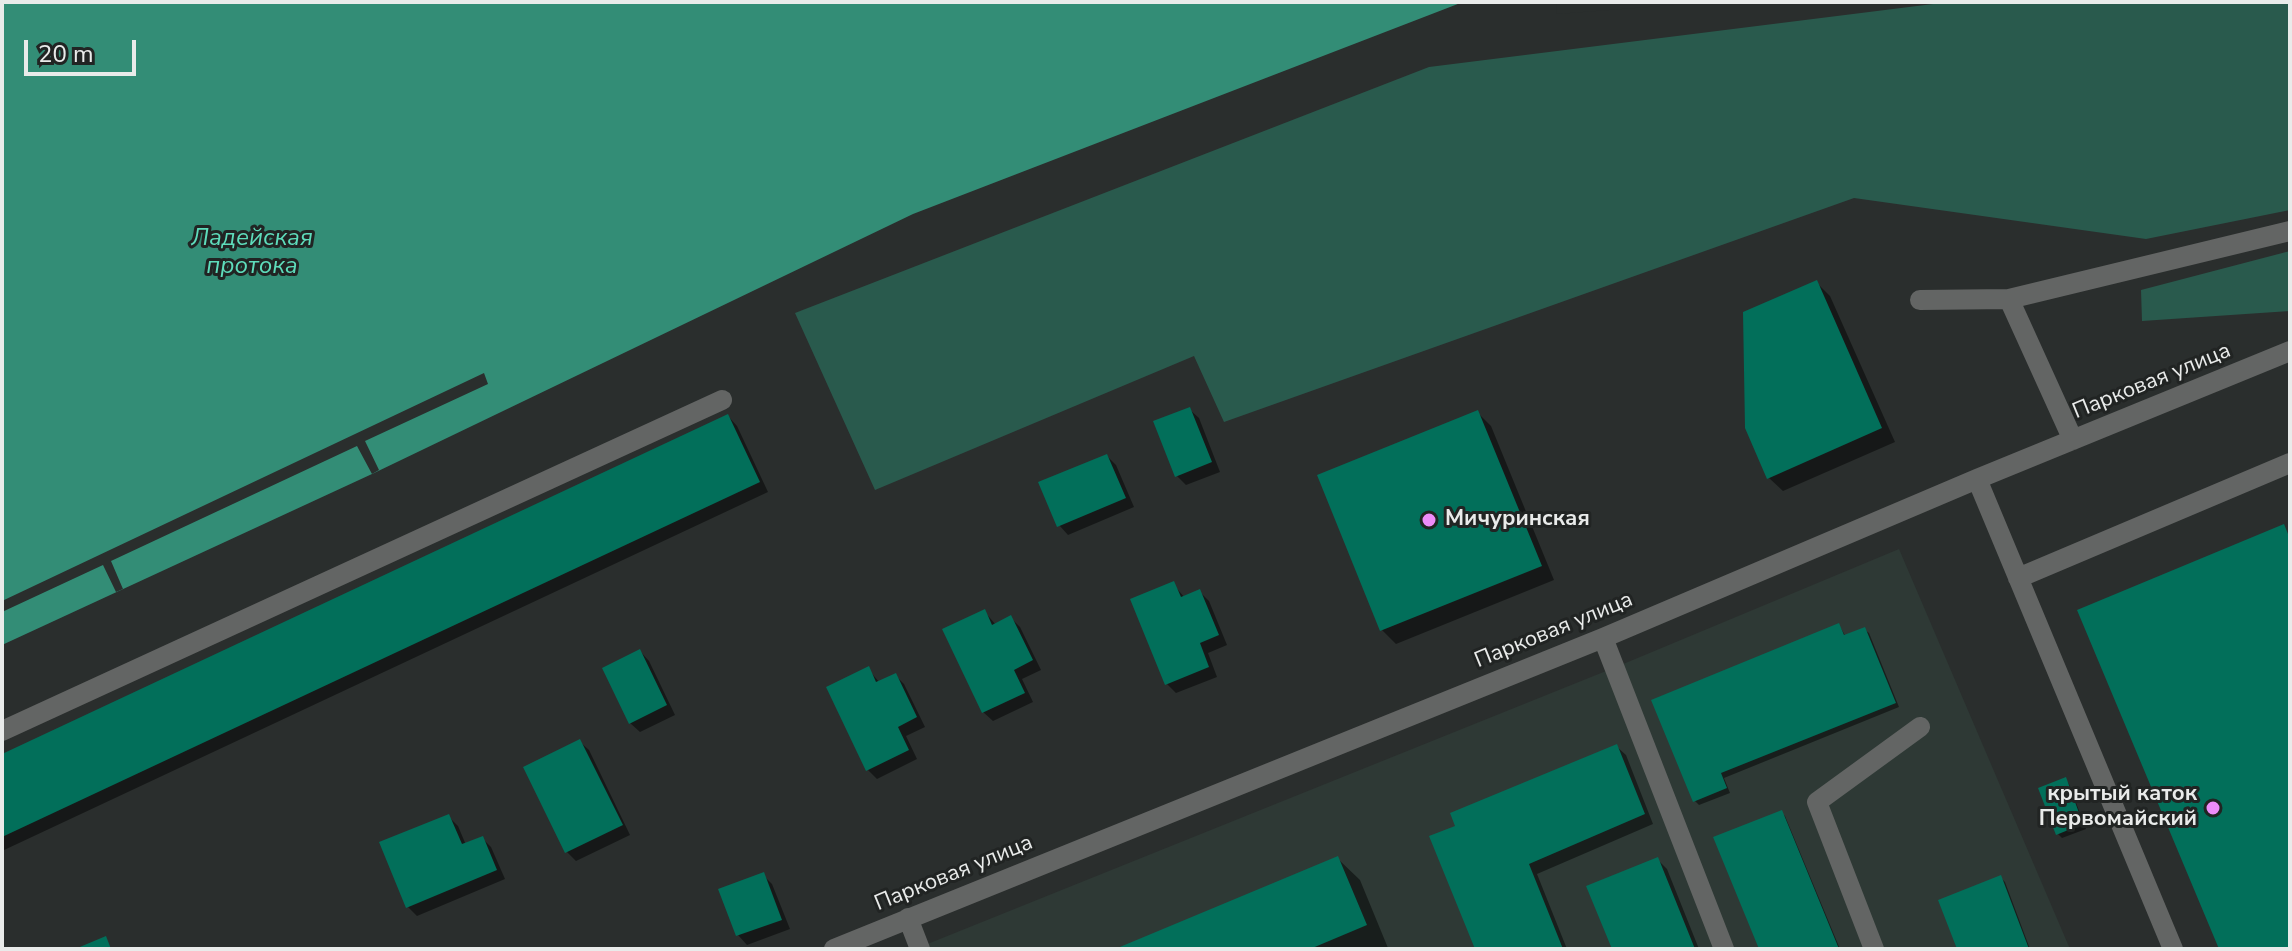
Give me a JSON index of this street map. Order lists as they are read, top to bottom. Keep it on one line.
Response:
{"streets":{"street":["Парковая улица"]},"water":["Ладейская протока"],"places":["Мичуринская","крытый каток Первомайский"],"scale_bar":"20 m"}
